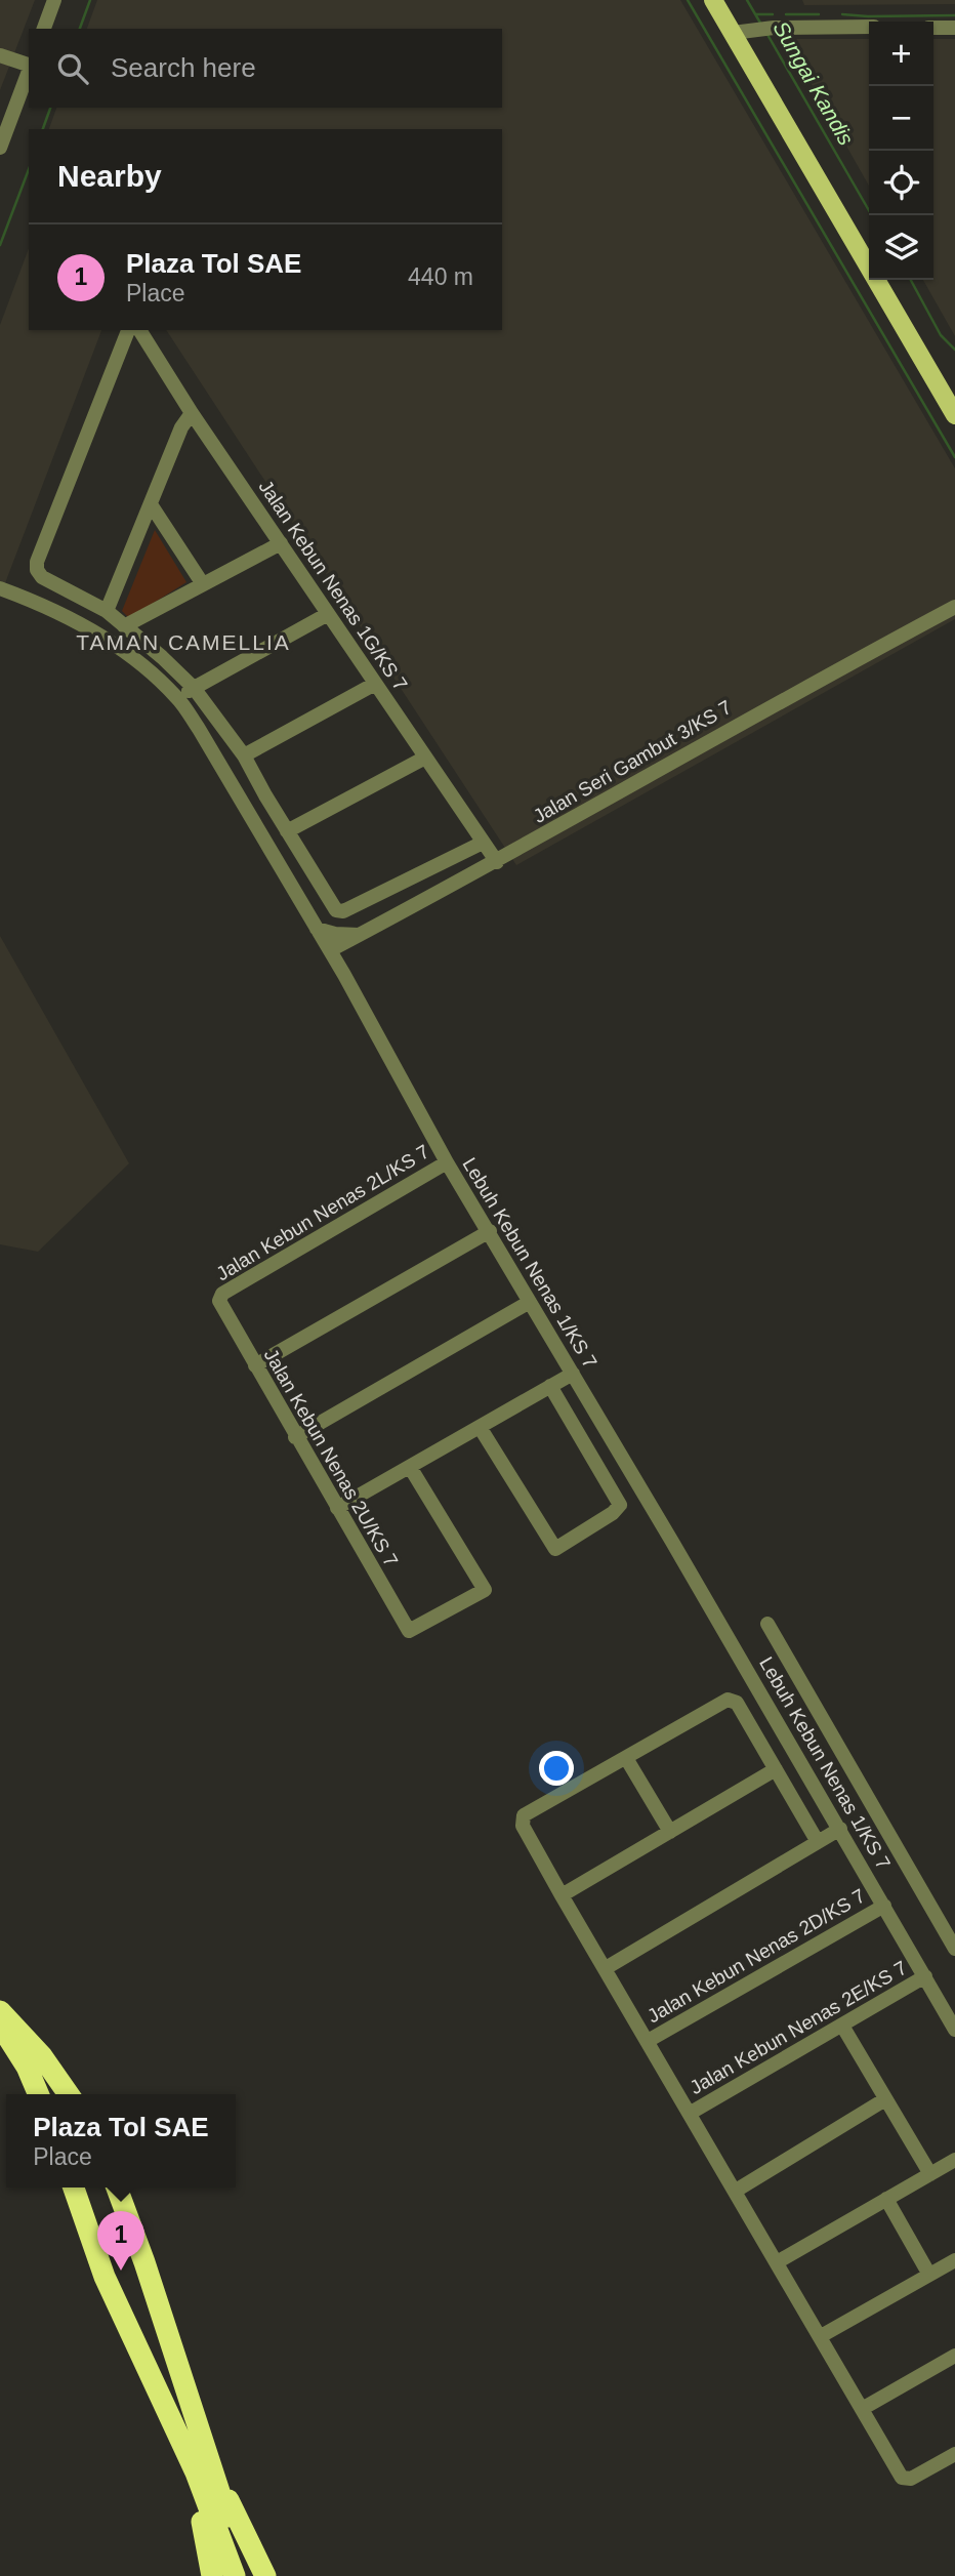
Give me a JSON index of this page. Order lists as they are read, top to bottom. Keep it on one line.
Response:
{"streets":{"street":["Jalan Kebun Nenas 1G/KS 7","Jalan Seri Gambut 3/KS 7","Jalan Kebun Nenas 2L/KS 7","Lebuh Kebun Nenas 1/KS 7","Jalan Kebun Nenas 2U/KS 7","Jalan Kebun Nenas 2D/KS 7","Jalan Kebun Nenas 2E/KS 7"]},"crossings":[["Jalan Kebun Nenas 1G/KS 7","Jalan Seri Gambut 3/KS 7"],["Jalan Seri Gambut 3/KS 7","Lebuh Kebun Nenas 1/KS 7"],["Jalan Kebun Nenas 2L/KS 7","Lebuh Kebun Nenas 1/KS 7"],["Jalan Kebun Nenas 2L/KS 7","Jalan Kebun Nenas 2U/KS 7"],["Lebuh Kebun Nenas 1/KS 7","Jalan Kebun Nenas 2D/KS 7"],["Lebuh Kebun Nenas 1/KS 7","Jalan Kebun Nenas 2E/KS 7"]],"districts":["TAMAN CAMELLIA"],"water":["Sungai Kandis"],"page":{"map_buttons":["+","−"],"search":"Search here","heading":"Nearby","list":[{"mark":"1","name":"Plaza Tol SAE","note":"Place","value":"440 m"}],"popup":["Plaza Tol SAE","Place"],"pins":"1"}}
